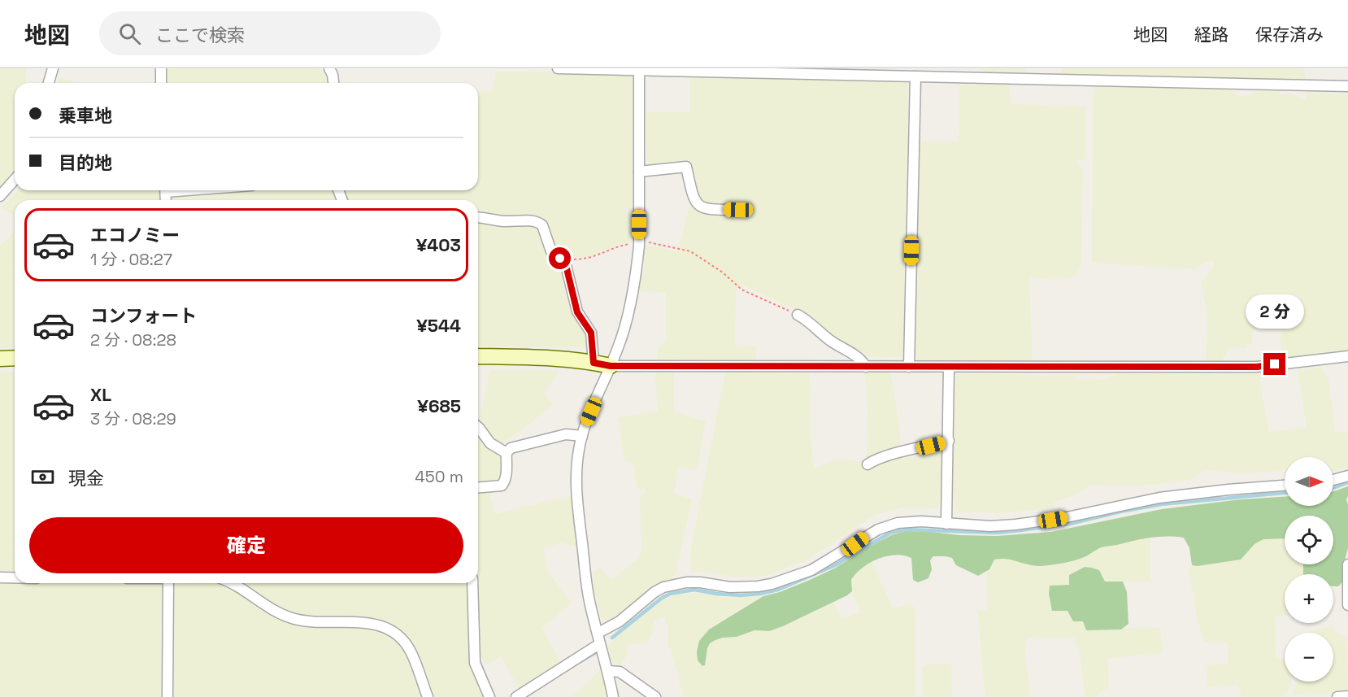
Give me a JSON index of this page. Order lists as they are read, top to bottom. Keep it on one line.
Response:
{"north":"right","page":{"header":"地図","search":"ここで検索","nav":["地図","経路","保存済み"],"banner":["乗車地","目的地"],"list":[{"name":"エコノミー","note":"1 分 · 08:27","value":"¥403"},{"name":"コンフォート","note":"2 分 · 08:28","value":"¥544"},{"name":"XL","note":"3 分 · 08:29","value":"¥685"}],"bubble":"2 分","pay":["現金","450 m"],"map_buttons":["+","−"],"buttons":"確定"}}
